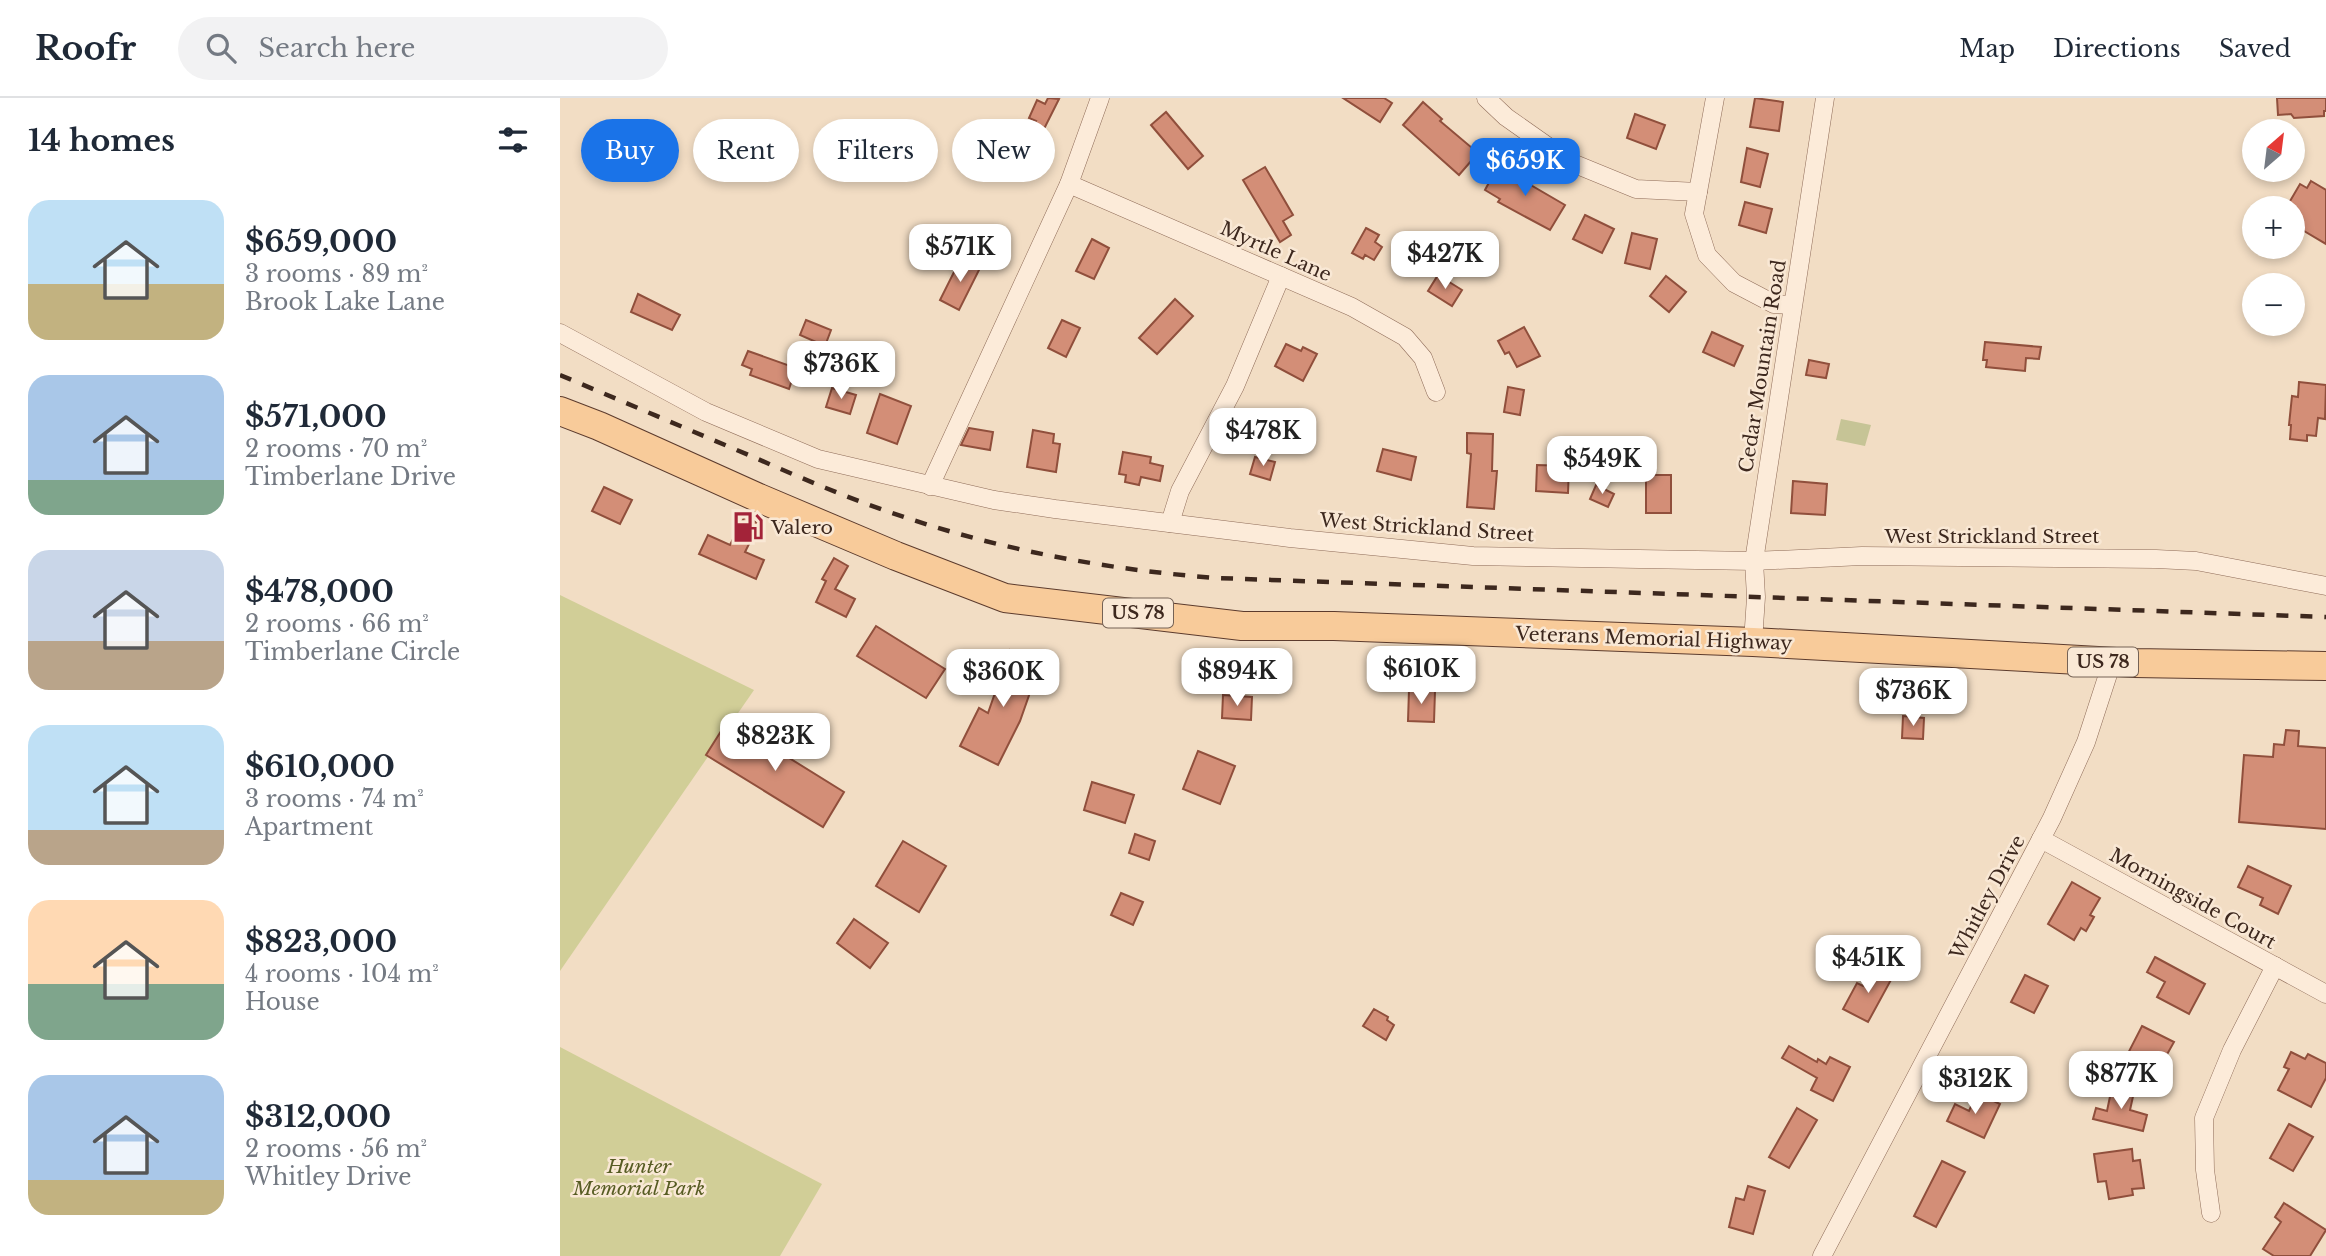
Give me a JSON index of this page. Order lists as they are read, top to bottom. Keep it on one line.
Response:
{"streets":{"main road":["US 78","Veterans Memorial Highway"],"street":["Myrtle Lane","Cedar Mountain Road","West Strickland Street","Whitley Drive","Morningside Court"]},"crossings":[["Cedar Mountain Road","West Strickland Street"],["Cedar Mountain Road","Veterans Memorial Highway"],["Veterans Memorial Highway","Whitley Drive"],["Whitley Drive","Morningside Court"]],"parks":["Hunter Memorial Park"],"places":{"fuel station":["Valero"]},"north":"top right","page":{"header":"Roofr","search":"Search here","nav":["Map","Directions","Saved"],"heading":"14 homes","map_buttons":["+","−"],"chip":["Buy","Rent","Filters","New"],"price":["$659K","$571K","$427K","$736K","$478K","$549K","$610K","$894K","$360K","$736K","$823K","$451K","$877K","$312K"],"list":[{"name":"$659,000","note":"3 rooms · 89 m² · Brook Lake Lane"},{"name":"$571,000","note":"2 rooms · 70 m² · Timberlane Drive"},{"name":"$478,000","note":"2 rooms · 66 m² · Timberlane Circle"},{"name":"$610,000","note":"3 rooms · 74 m² · Apartment"},{"name":"$823,000","note":"4 rooms · 104 m² · House"},{"name":"$312,000","note":"2 rooms · 56 m² · Whitley Drive"}]}}
